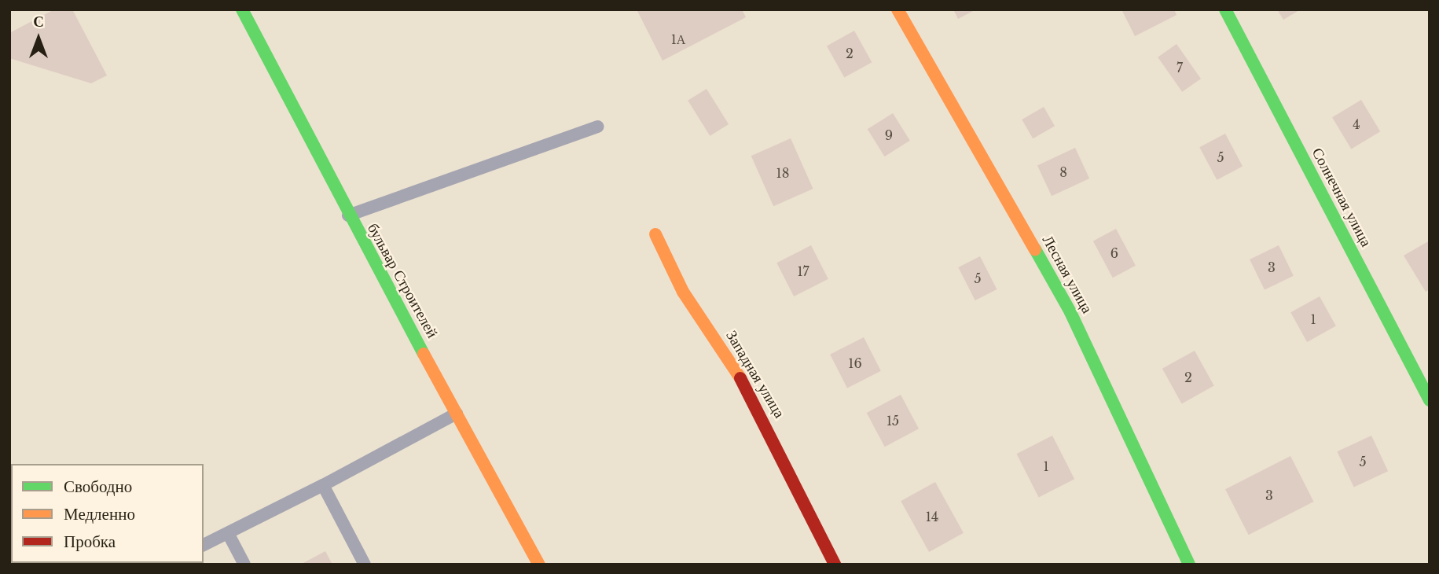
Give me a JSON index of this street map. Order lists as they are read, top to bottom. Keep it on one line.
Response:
{"streets":{"street":["Солнечная улица","Лесная улица","бульвар Строителей","Западная улица"]},"house_numbers":["1А","2","7","4","9","5","8","18","6","3","17","5","1","16","2","15","5","1","3","14"],"legend":["Свободно","Медленно","Пробка"],"north":"top"}
